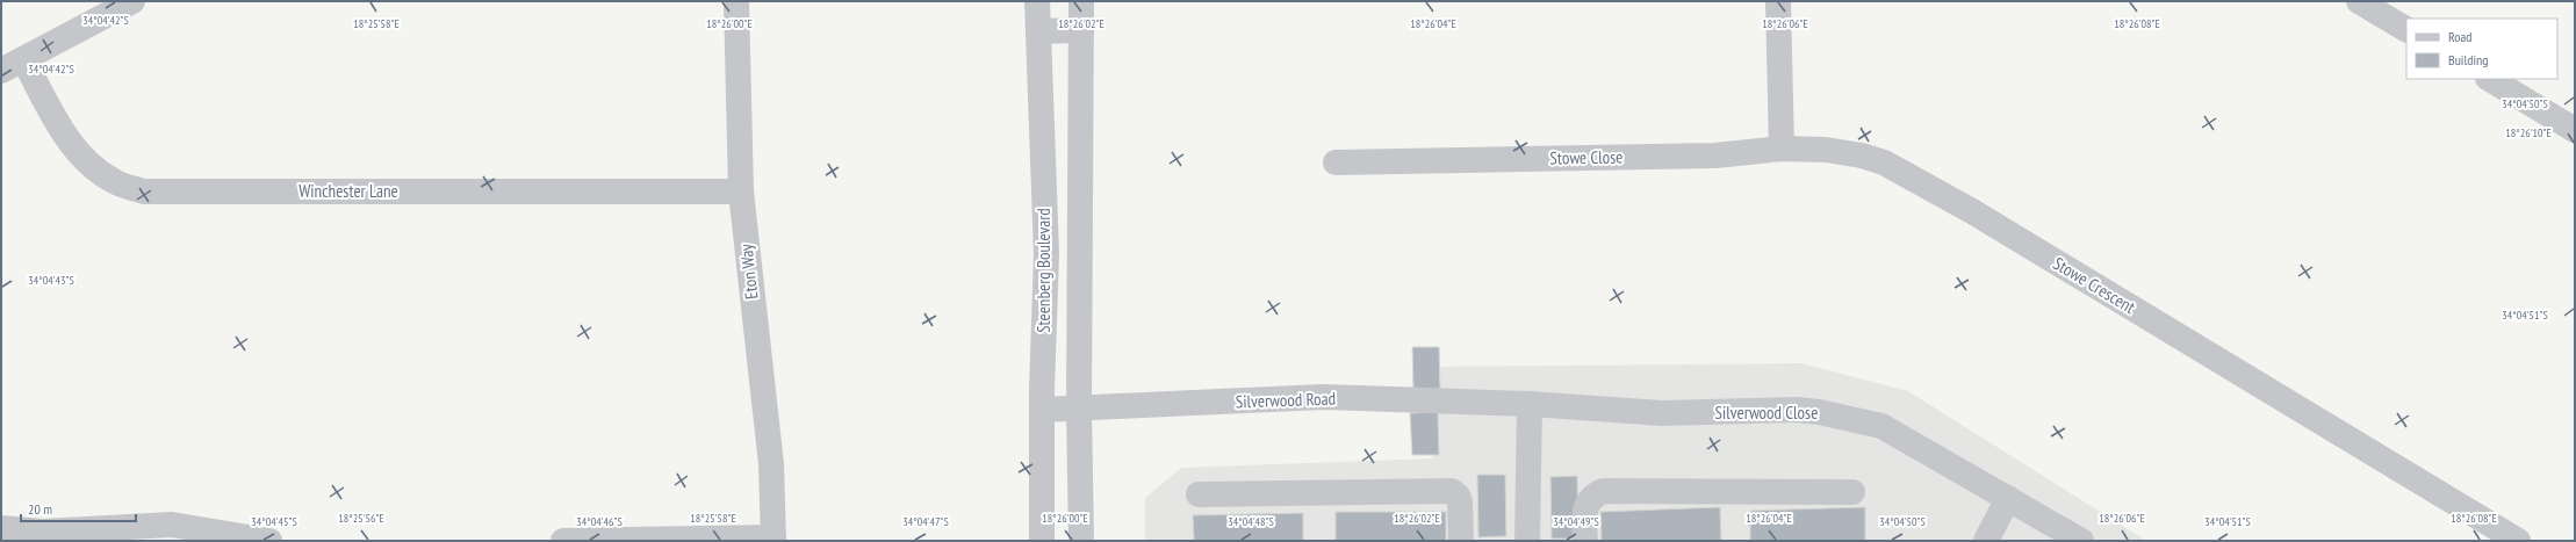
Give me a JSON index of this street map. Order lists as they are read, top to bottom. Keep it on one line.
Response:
{"streets":{"street":["Stowe Close","Winchester Lane","Steenberg Boulevard","Eton Way","Stowe Crescent","Silverwood Road","Silverwood Close"]},"crossings":[["Stowe Close","Stowe Crescent"],["Winchester Lane","Eton Way"],["Steenberg Boulevard","Silverwood Road"],["Silverwood Road","Silverwood Close"]],"legend":["Road","Building"],"scale_bar":"20 m","coordinates":["34°04'42\"S","18°26'04\"E","18°25'58\"E","18°26'00\"E","18°26'02\"E","18°26'06\"E","18°26'08\"E","34°04'50\"S","18°26'10\"E","34°04'43\"S","34°04'51\"S","18°25'56\"E","34°04'45\"S","34°04'46\"S","34°04'47\"S","34°04'48\"S","34°04'49\"S"]}
